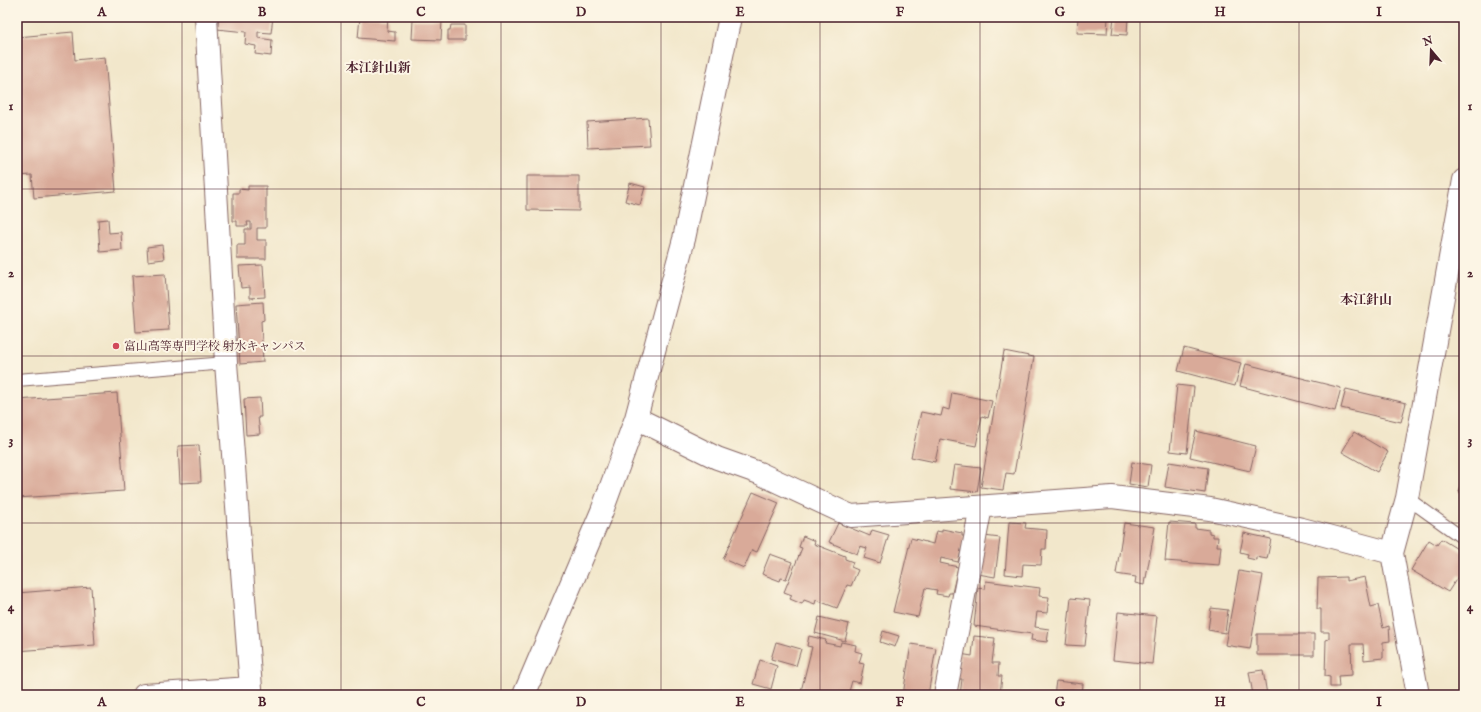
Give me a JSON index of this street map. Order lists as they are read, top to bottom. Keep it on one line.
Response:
{"districts":["本江針山新","本江針山"],"places":["富山高等専門学校 射水キャンパス"],"north":"top","grid":{"columns":["A","B","C","D","E","F","G","H","I"],"rows":["1","2","3","4"]}}
